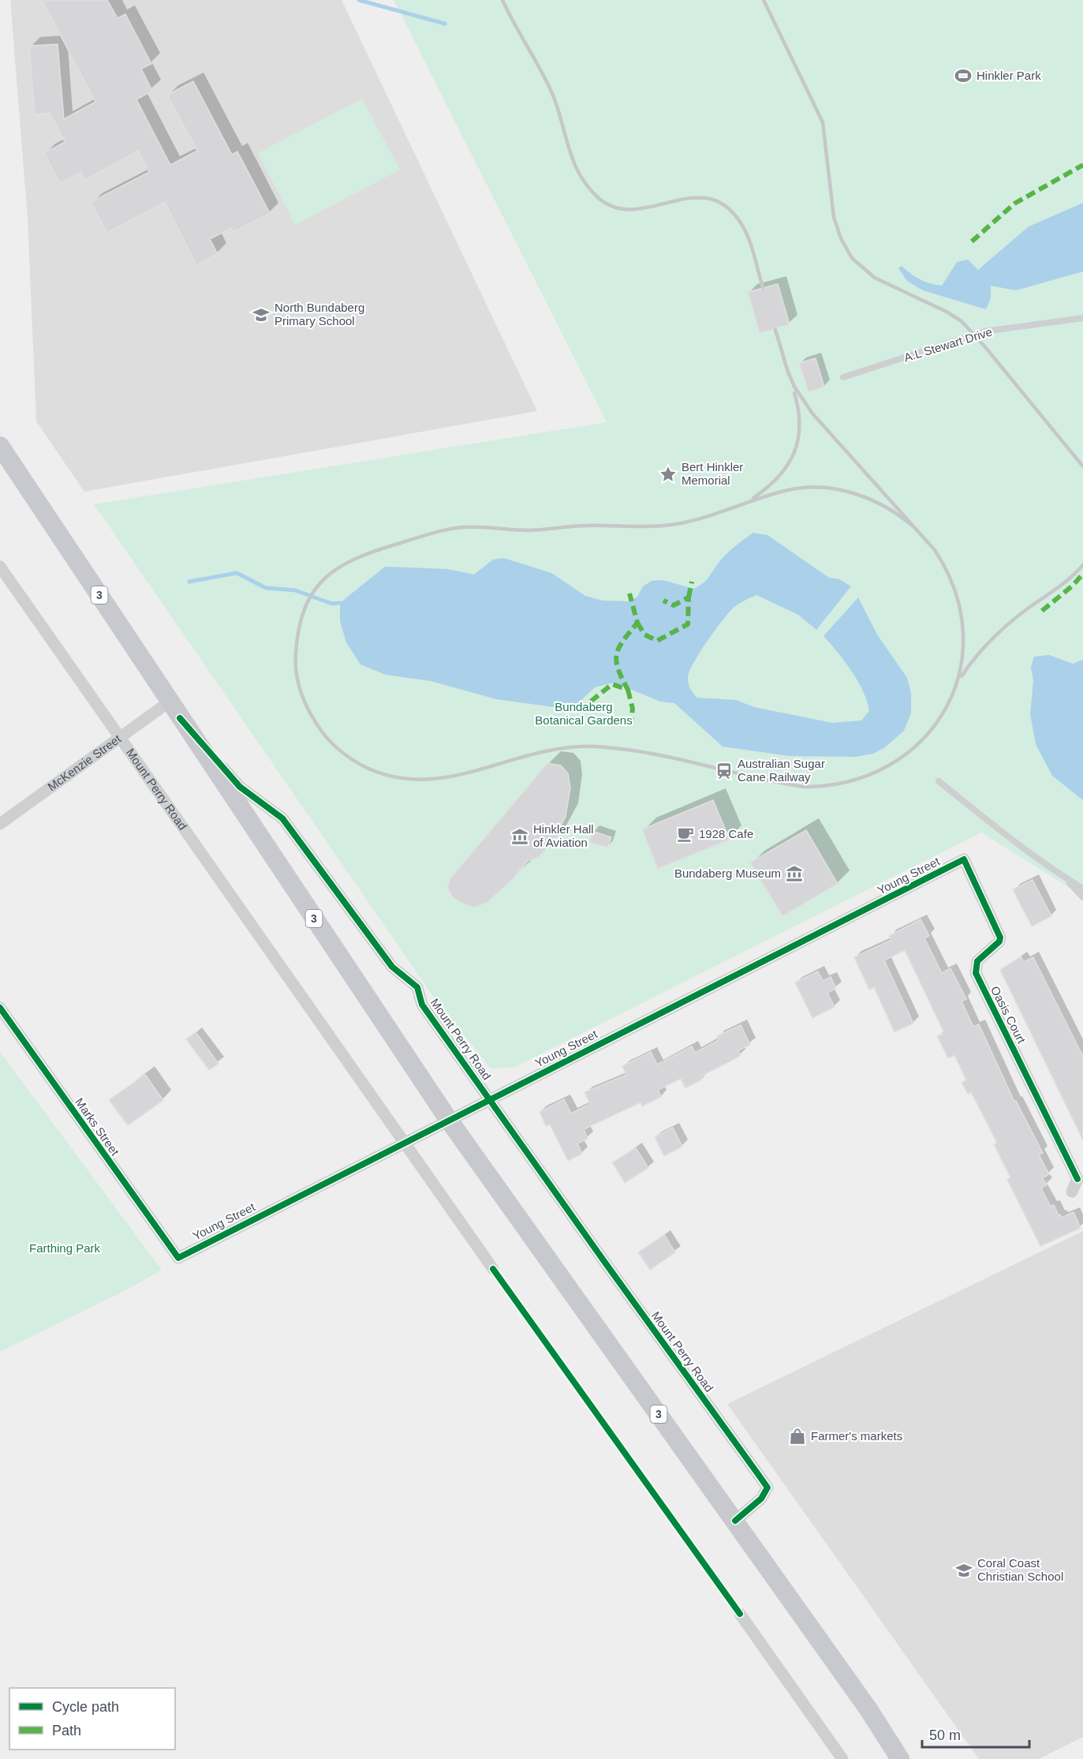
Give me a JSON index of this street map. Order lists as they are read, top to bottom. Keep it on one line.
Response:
{"streets":{"main road":["3","Mount Perry Road"],"street":["McKenzie Street","Young Street","Oasis Court","Marks Street"],"lane":["A.L Stewart Drive"]},"crossings":[["3","Mount Perry Road"],["McKenzie Street","Mount Perry Road"],["Mount Perry Road","Young Street"],["Young Street","Oasis Court"],["Young Street","Marks Street"]],"parks":["Bundaberg Botanical Gardens","Farthing Park"],"places":{"sports":["Hinkler Park"],"school or university":["North Bundaberg Primary School","Coral Coast Christian School"],"place":["Bert Hinkler Memorial"],"station":["Australian Sugar Cane Railway"],"cafe":["1928 Cafe"],"museum":["Hinkler Hall of Aviation","Bundaberg Museum"],"shop":["Farmer's markets"]},"legend":["Cycle path","Path"],"scale_bar":"50 m"}
